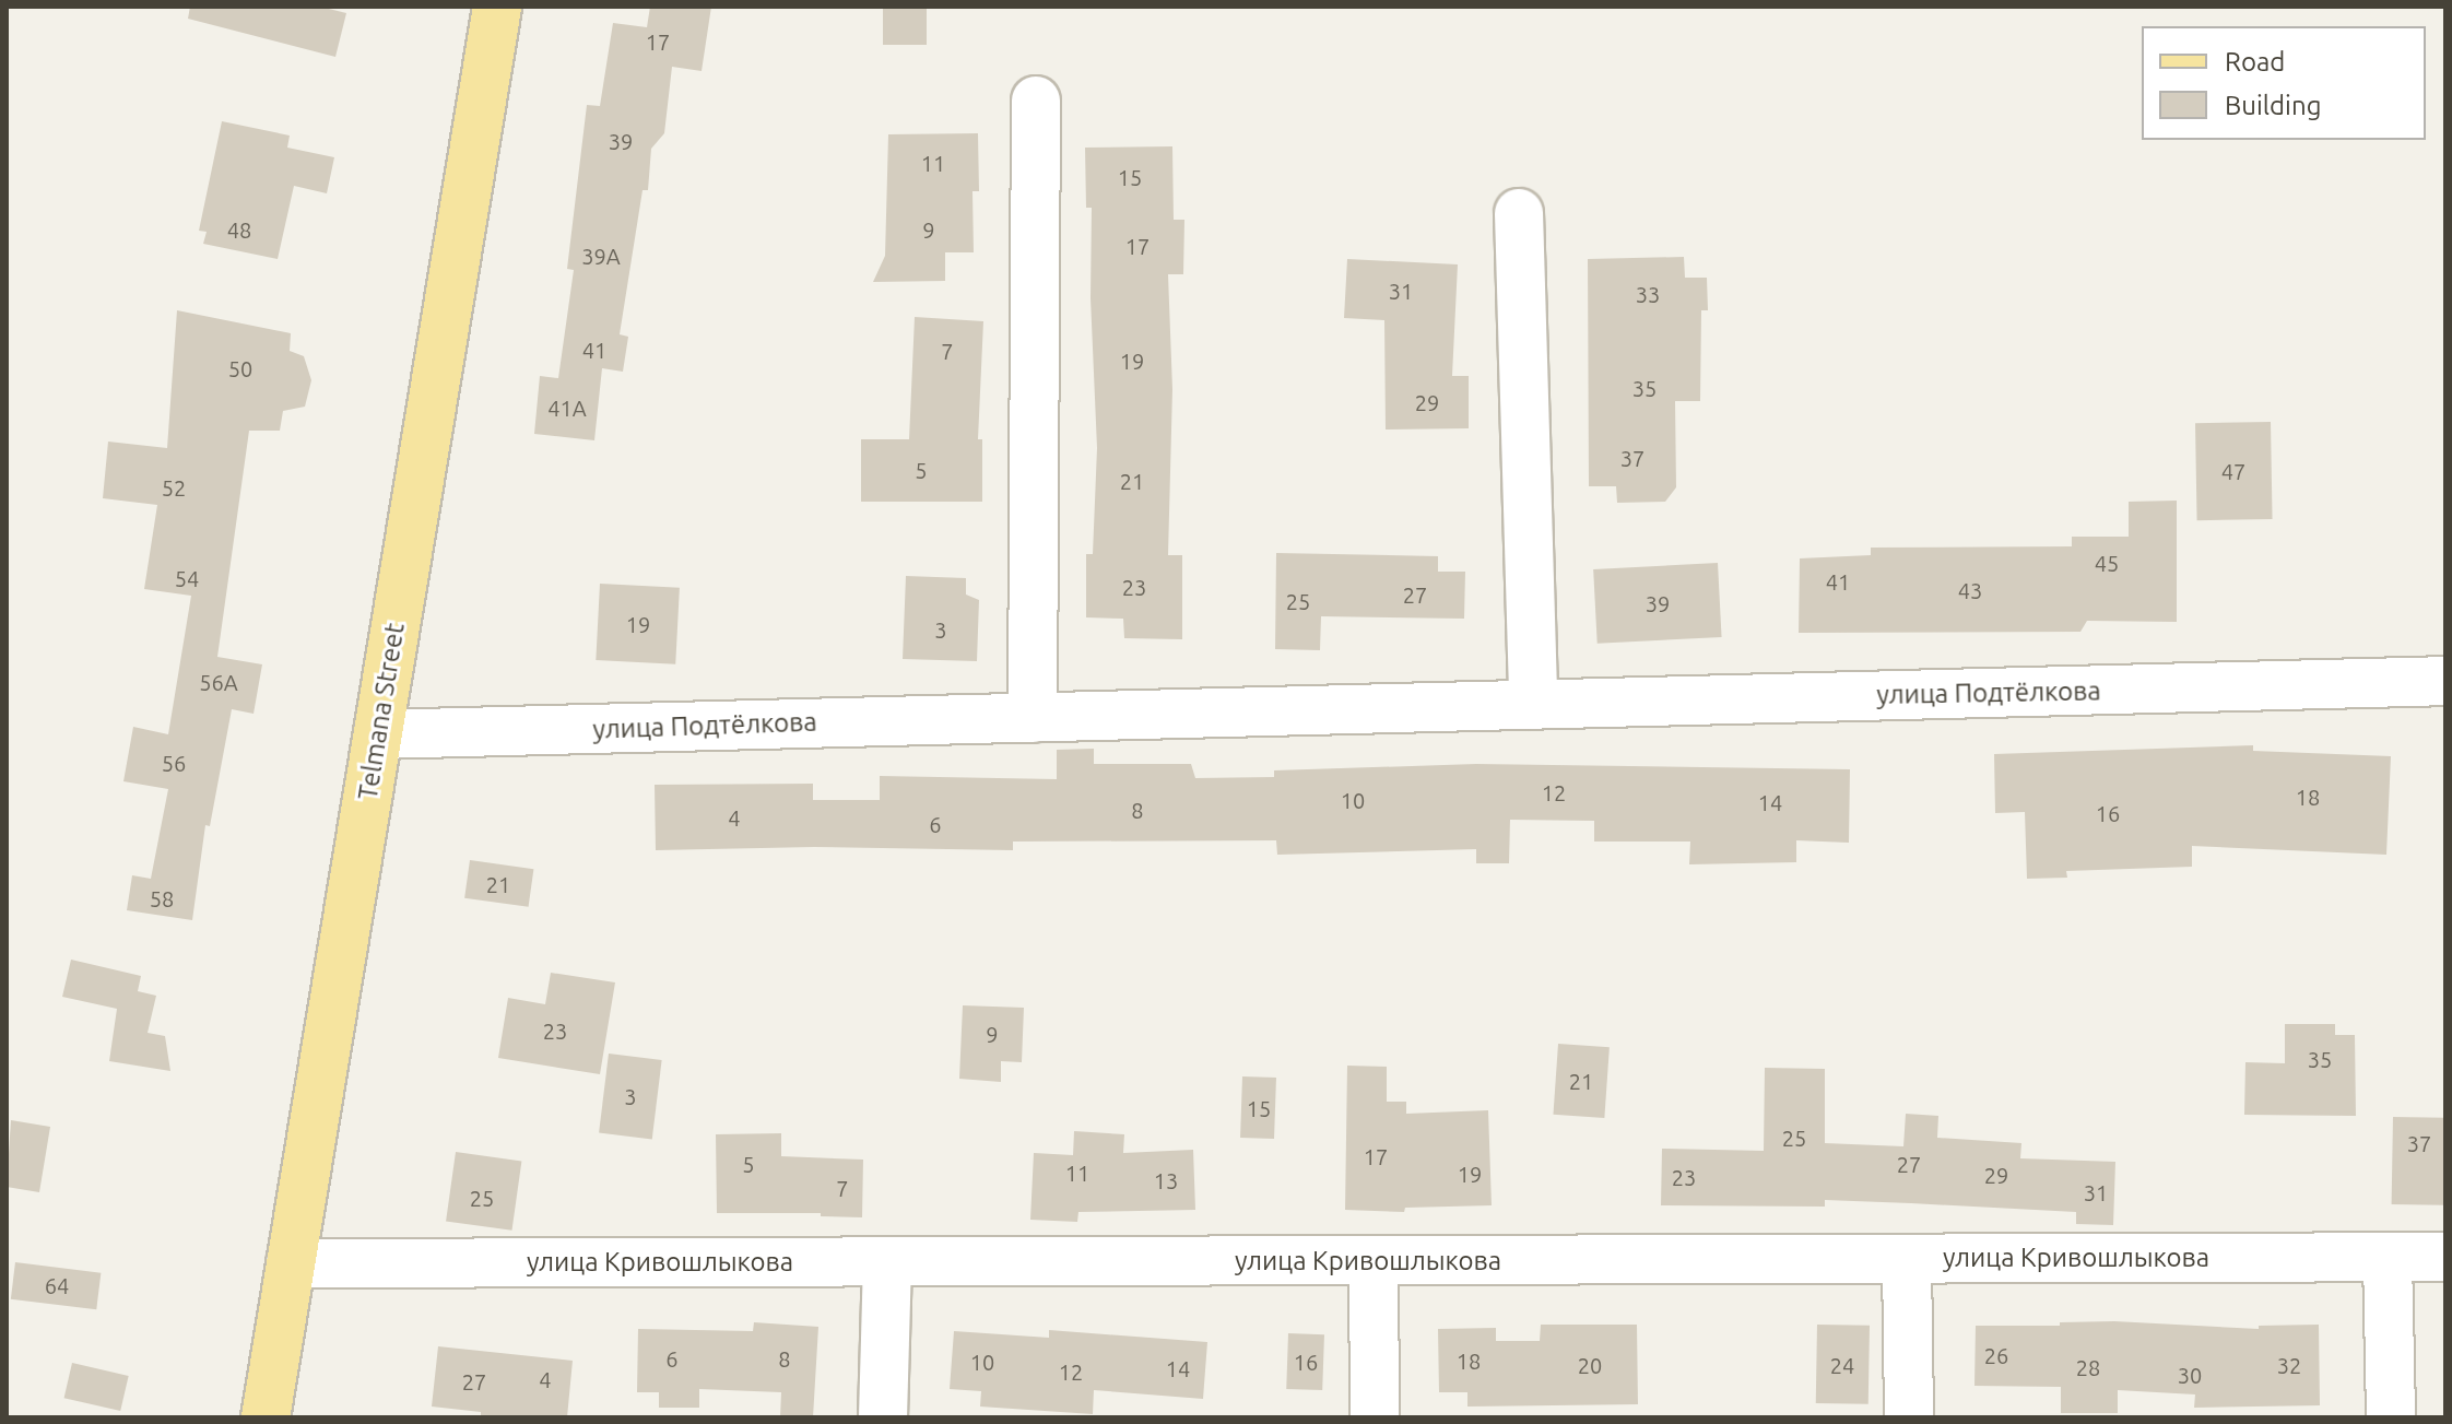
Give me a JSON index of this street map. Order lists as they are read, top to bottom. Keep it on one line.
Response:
{"streets":{"main road":["Telmana Street"],"street":["улица Подтёлкова","улица Кривошлыкова"]},"crossings":[["улица Подтёлкова","Telmana Street"],["Telmana Street","улица Кривошлыкова"]],"house_numbers":["17","39","11","15","48","9","17","39А","31","33","41","7","19","50","35","29","41А","37","5","47","21","52","45","54","41","23","43","27","25","39","19","3","56А","56","12","18","10","14","8","16","4","6","21","58","23","9","35","21","3","15","25","37","17","5","27","11","19","29","23","13","7","31","25","64","26","6","8","18","10","16","20","24","32","28","14","12","30","4","27"],"legend":["Road","Building"]}
